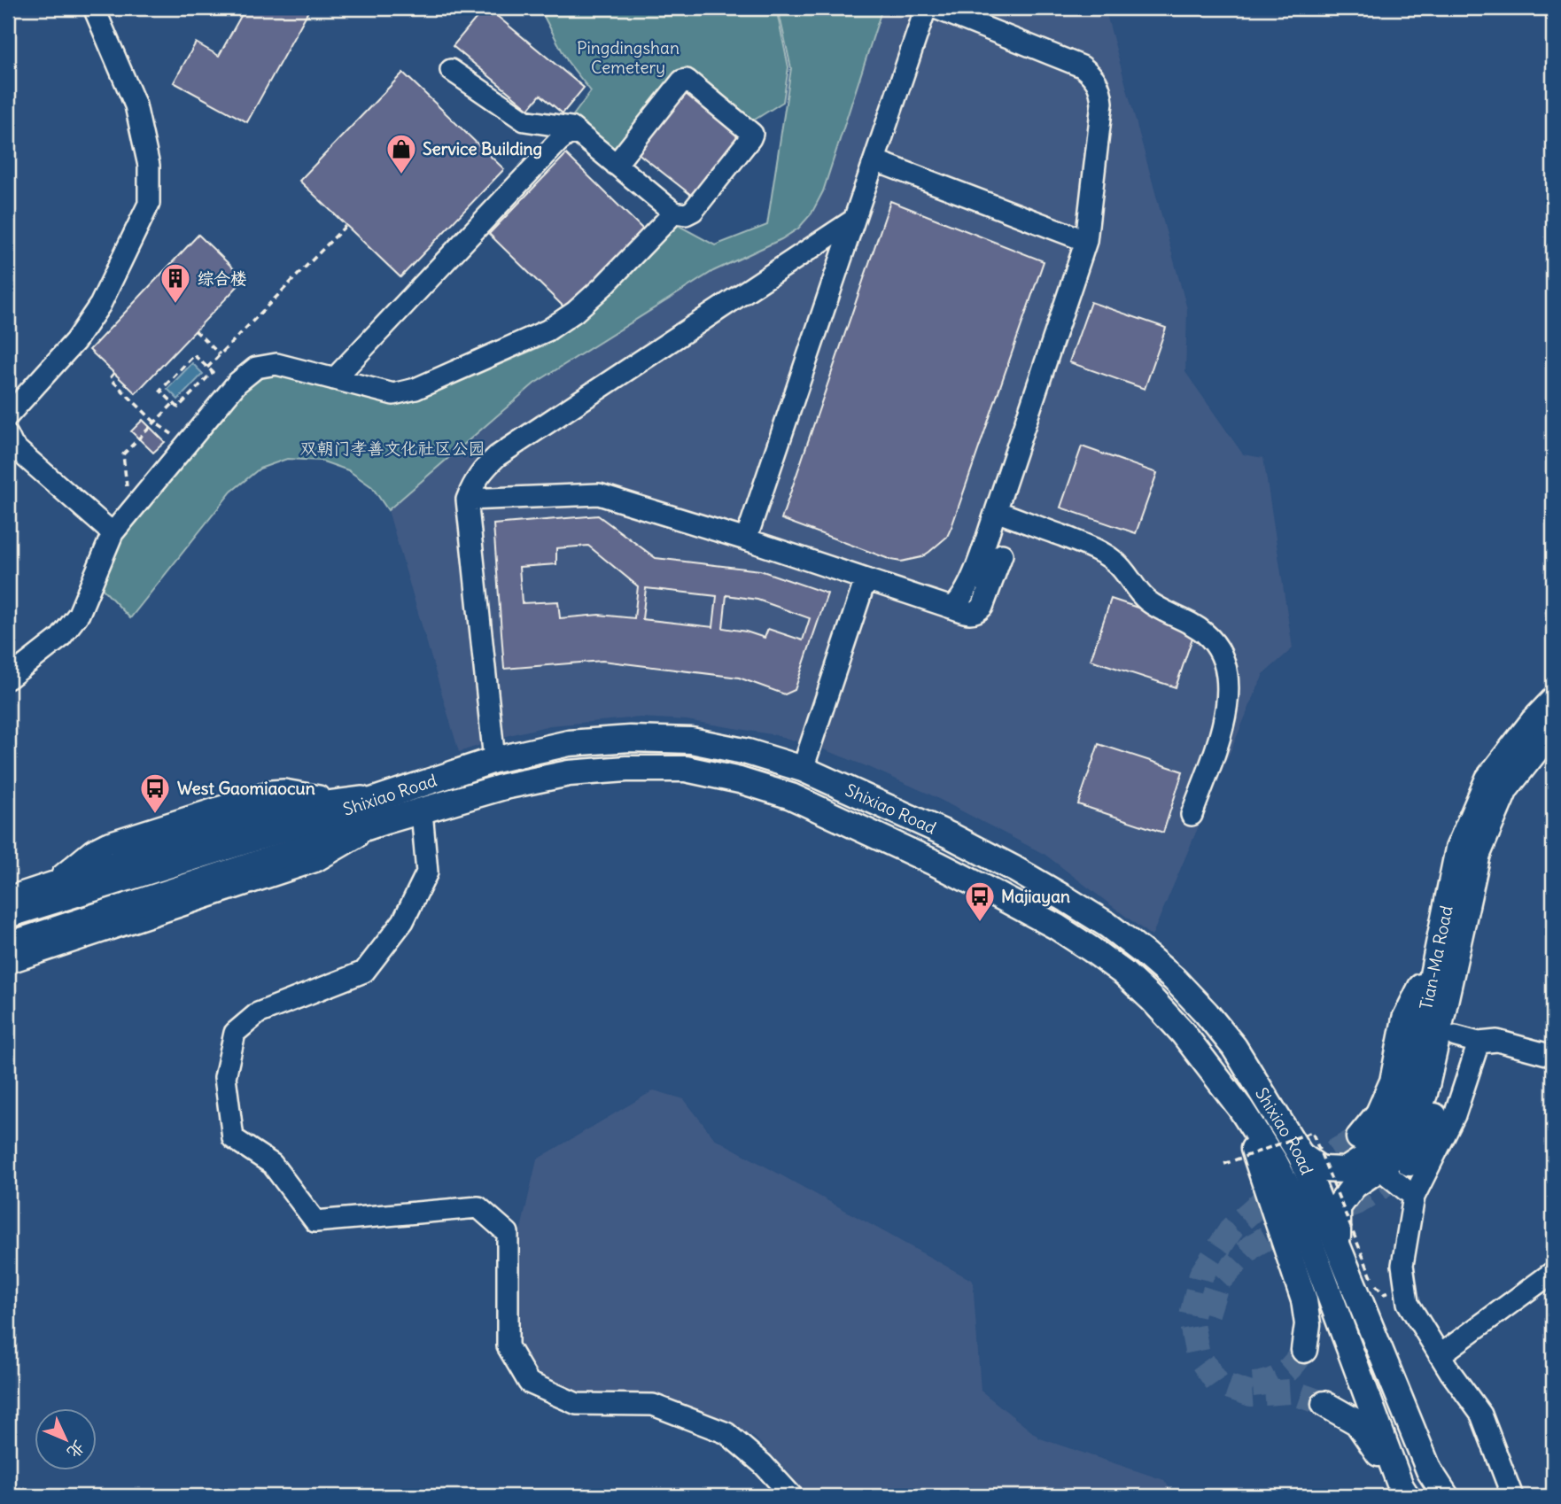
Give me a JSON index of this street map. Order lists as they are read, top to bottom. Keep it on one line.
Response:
{"streets":{"main road":["Shixiao Road","Tian-Ma Road"]},"crossings":[["Shixiao Road","Tian-Ma Road"]],"parks":["Pingdingshan Cemetery","双朝门孝善文化社区公园"],"places":{"shop":["Service Building"],"building":["综合楼"],"bus stop":["West Gaomiaocun","Majiayan"]},"north":"bottom right"}
